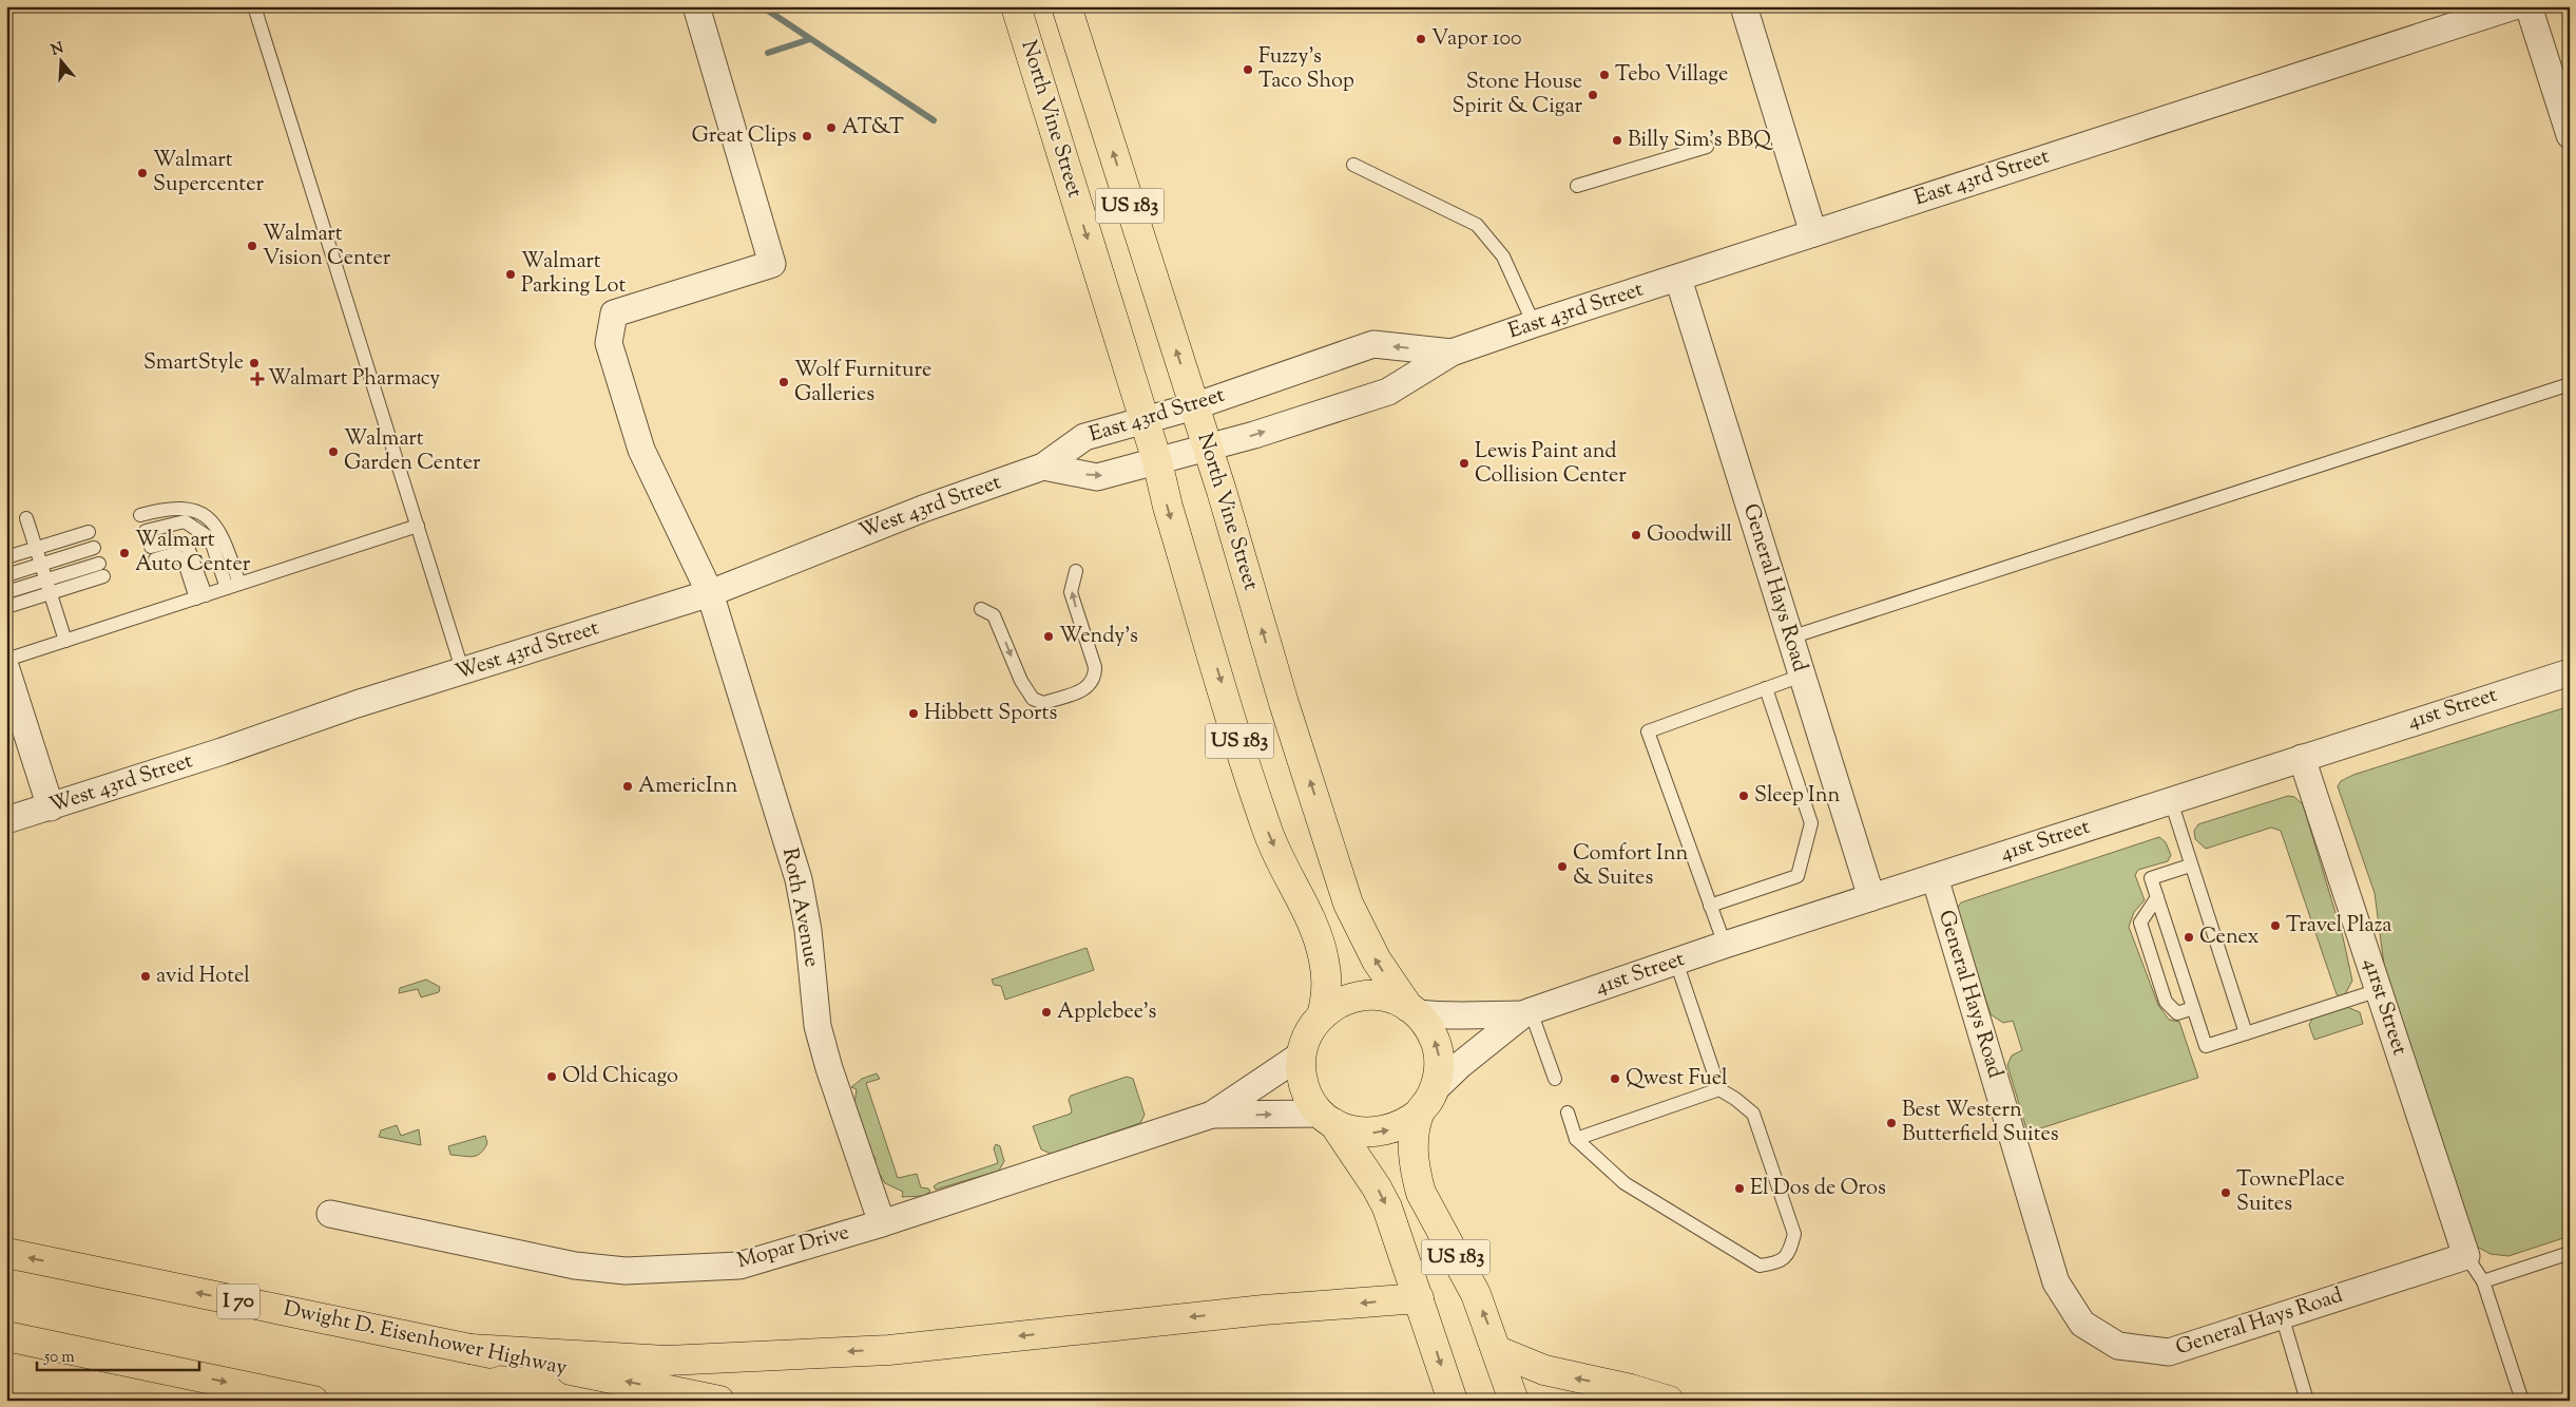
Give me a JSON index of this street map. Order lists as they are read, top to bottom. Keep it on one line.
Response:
{"streets":{"highway":["North Vine Street","US 183","I 70","Dwight D. Eisenhower Highway"],"street":["East 43rd Street","West 43rd Street","General Hays Road","41st Street","Roth Avenue","41rst Street","Mopar Drive"]},"crossings":[["North Vine Street","East 43rd Street"],["North Vine Street","US 183"],["North Vine Street","41st Street"],["North Vine Street","Mopar Drive"],["East 43rd Street","West 43rd Street"],["East 43rd Street","General Hays Road"],["US 183","41st Street"],["US 183","Mopar Drive"],["West 43rd Street","Roth Avenue"],["General Hays Road","41st Street"],["General Hays Road","41rst Street"],["41st Street","41rst Street"],["41st Street","Mopar Drive"],["Roth Avenue","Mopar Drive"]],"places":{"other":["Vapor 100","Fuzzy's Taco Shop","Tebo Village","Stone House Spirit & Cigar","AT&T","Great Clips","Billy Sim's BBQ","Walmart Supercenter","Walmart Vision Center","Walmart Parking Lot","SmartStyle","Wolf Furniture Galleries","Walmart Garden Center","Lewis Paint and Collision Center","Goodwill","Walmart Auto Center","Wendy's","Hibbett Sports","AmericInn","Sleep Inn","Comfort Inn & Suites","Travel Plaza","Cenex","avid Hotel","Applebee's","Old Chicago","Qwest Fuel","Best Western Butterfield Suites","El Dos de Oros","TownePlace Suites"],"health":["Walmart Pharmacy"]},"scale_bar":"50 m","north":"top"}
